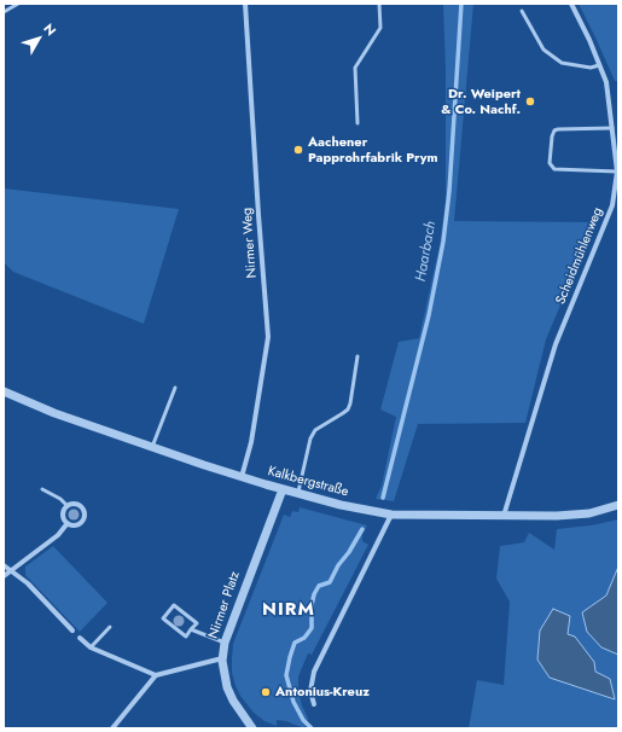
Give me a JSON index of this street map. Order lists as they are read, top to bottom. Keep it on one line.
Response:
{"streets":{"street":["Nirmer Weg","Scheidmühlenweg","Kalkbergstraße","Nirmer Platz"]},"crossings":[["Nirmer Weg","Kalkbergstraße"],["Scheidmühlenweg","Kalkbergstraße"],["Kalkbergstraße","Nirmer Platz"]],"districts":["NIRM"],"water":["Haarbach"],"places":["Dr. Weipert & Co. Nachf.","Aachener Papprohrfabrik Prym","Antonius-Kreuz"],"north":"top right"}
